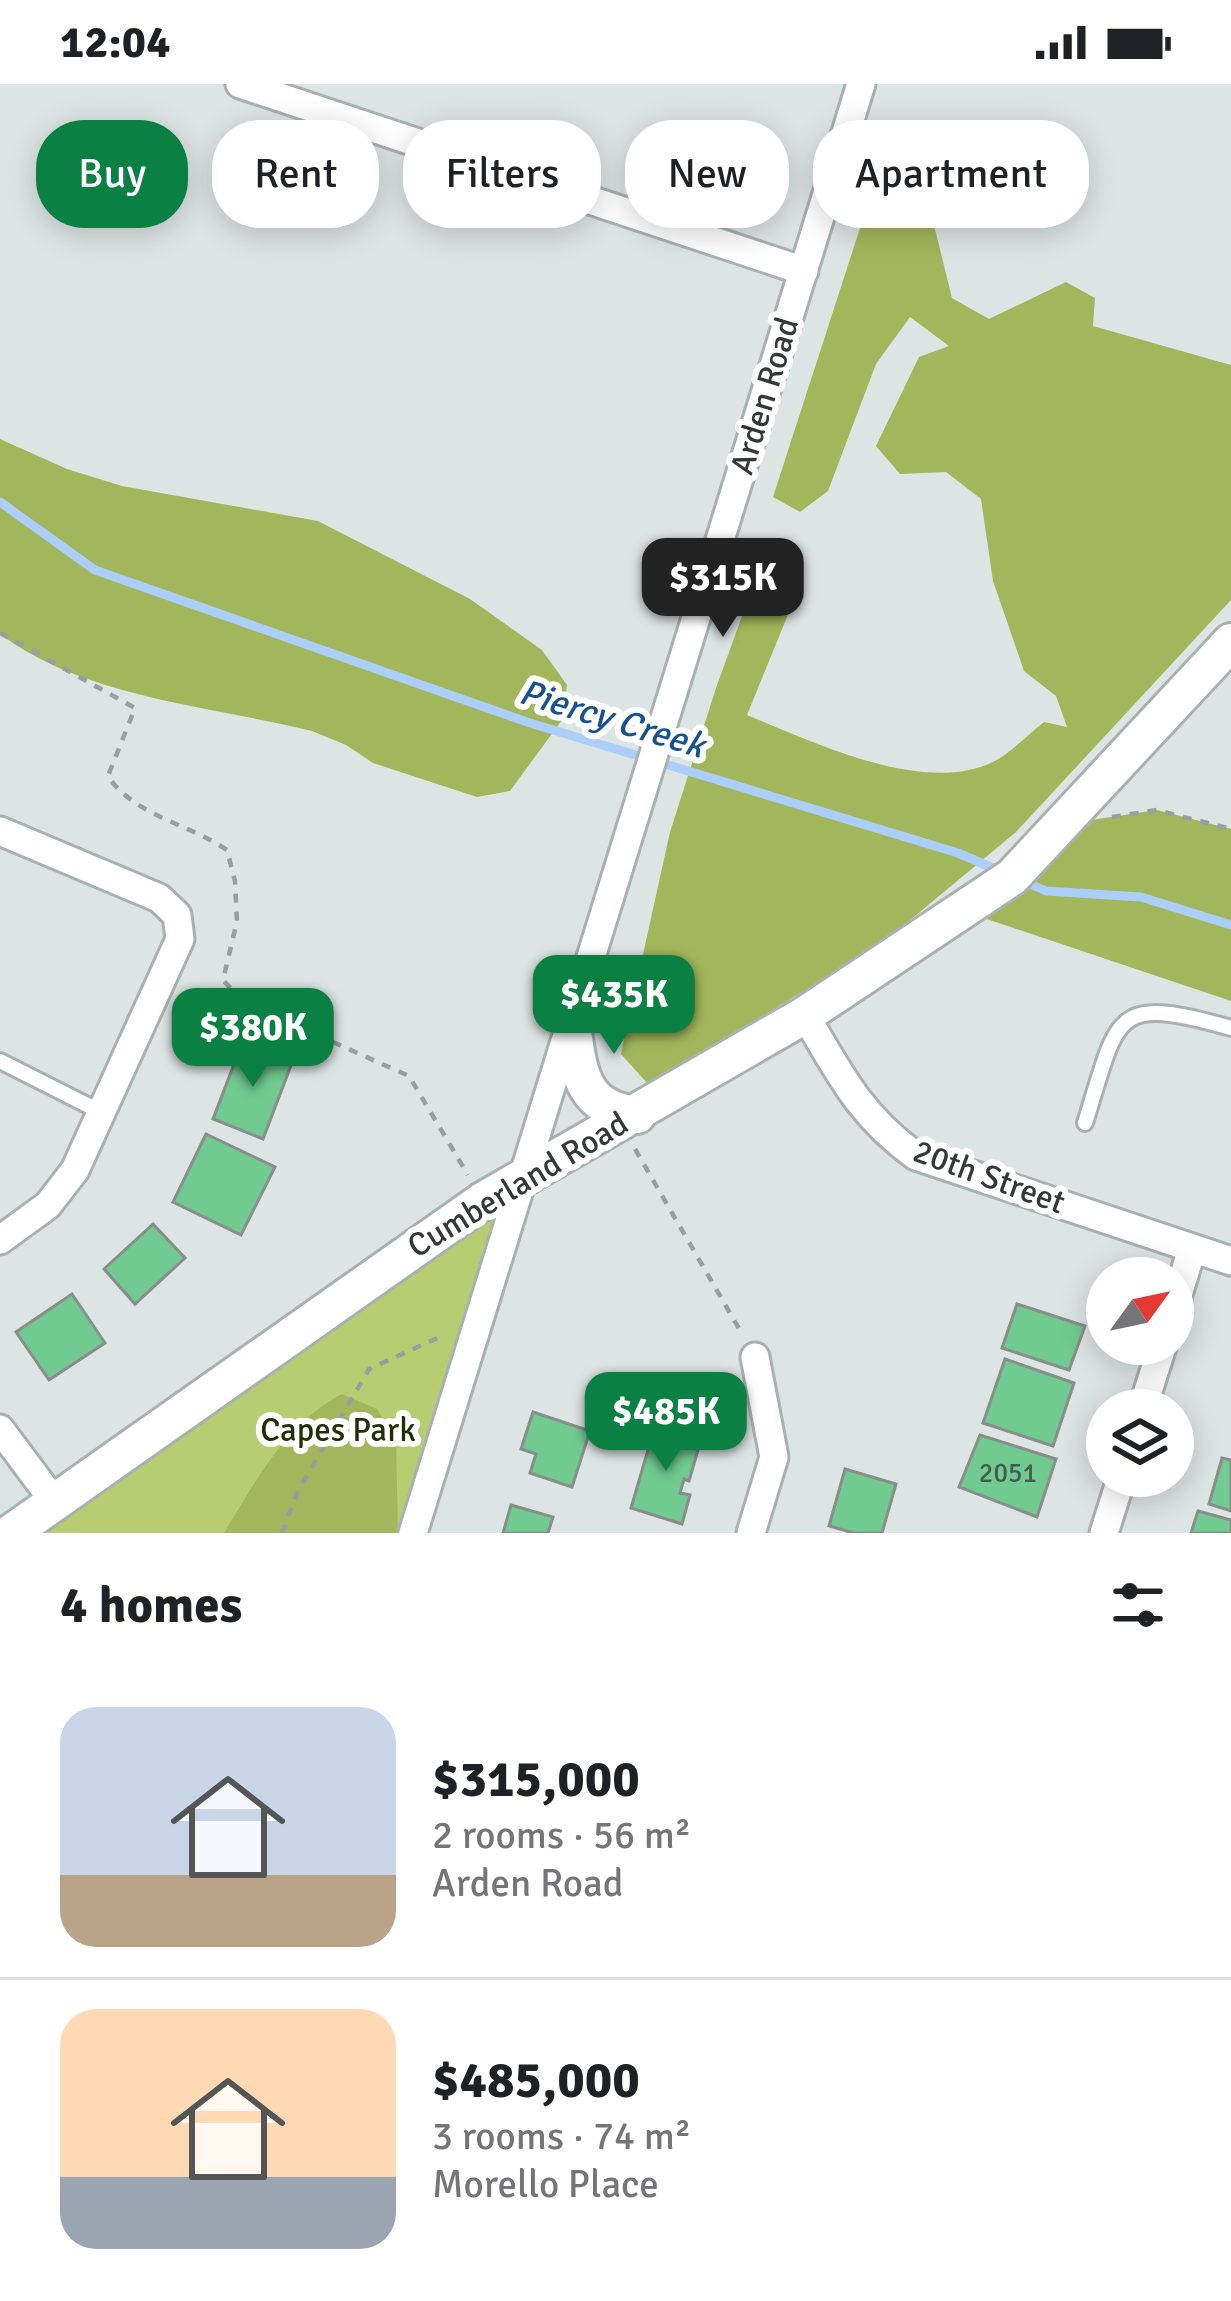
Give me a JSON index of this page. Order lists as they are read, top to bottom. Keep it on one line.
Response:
{"streets":{"street":["Arden Road","20th Street","Cumberland Road"]},"crossings":[["Arden Road","Cumberland Road"],["20th Street","Cumberland Road"]],"water":["Piercy Creek"],"parks":["Capes Park"],"house_numbers":["2051"],"north":"top right","page":{"status":"12:04","chip":["Buy","Rent","Filters","New","Apartment"],"price":["$315K","$435K","$380K","$485K"],"heading":"4 homes","list":[{"name":"$315,000","note":"2 rooms · 56 m² · Arden Road"},{"name":"$485,000","note":"3 rooms · 74 m² · Morello Place"}]}}
